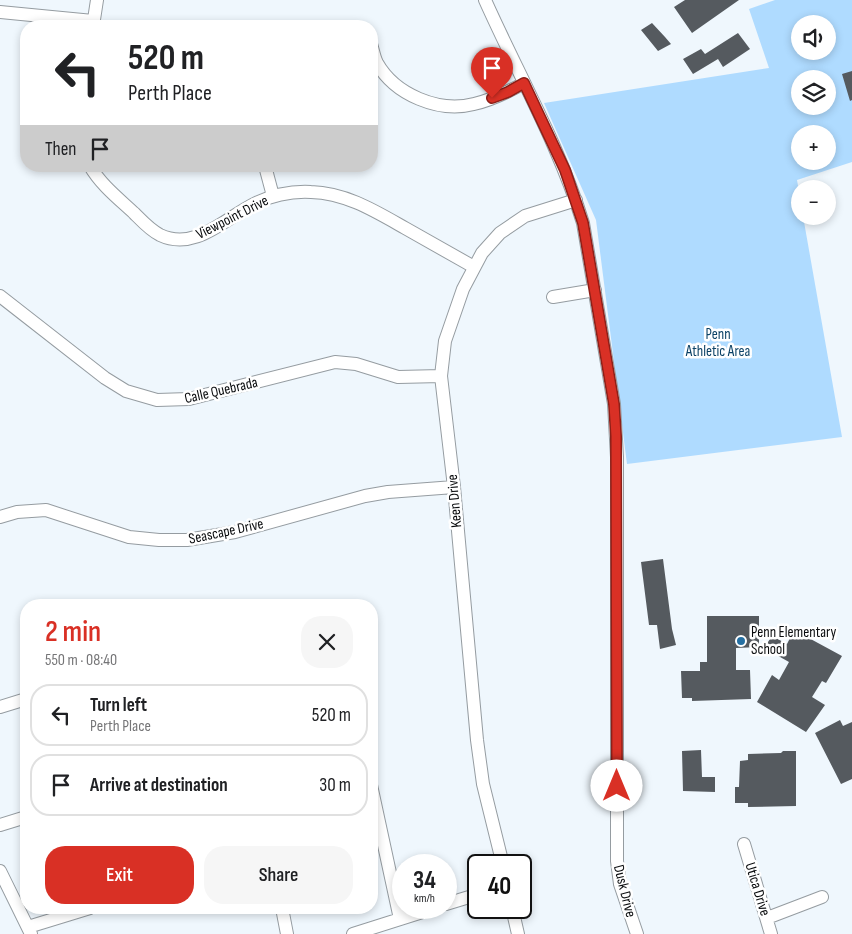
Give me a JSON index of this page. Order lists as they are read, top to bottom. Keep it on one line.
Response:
{"streets":{"street":["Viewpoint Drive","Calle Quebrada","Keen Drive","Seascape Drive","Utica Drive","Dusk Drive"]},"crossings":[["Viewpoint Drive","Keen Drive"],["Calle Quebrada","Keen Drive"],["Keen Drive","Seascape Drive"],["Keen Drive","Dusk Drive"]],"parks":["Penn Athletic Area"],"places":["Penn Elementary School"],"page":{"map_buttons":["+","−"],"turn":["520 m","Perth Place"],"then":"Then","heading":["2 min","550 m · 08:40"],"list":[{"name":"Turn left","note":"Perth Place","value":"520 m"},{"name":"Arrive at destination","value":"30 m"}],"buttons":["Exit","Share"],"speed":"34 km/h","limit":"40"}}
